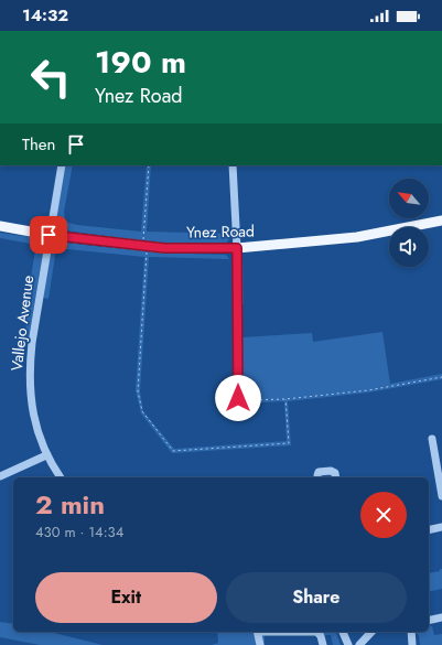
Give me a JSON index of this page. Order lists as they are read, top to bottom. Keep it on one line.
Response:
{"streets":{"main road":["Ynez Road"],"street":["Vallejo Avenue"]},"crossings":[["Ynez Road","Vallejo Avenue"]],"north":"top left","page":{"status":"14:32","turn":["190 m","Ynez Road"],"then":"Then","heading":["2 min","430 m · 14:34"],"buttons":["Exit","Share"]}}
